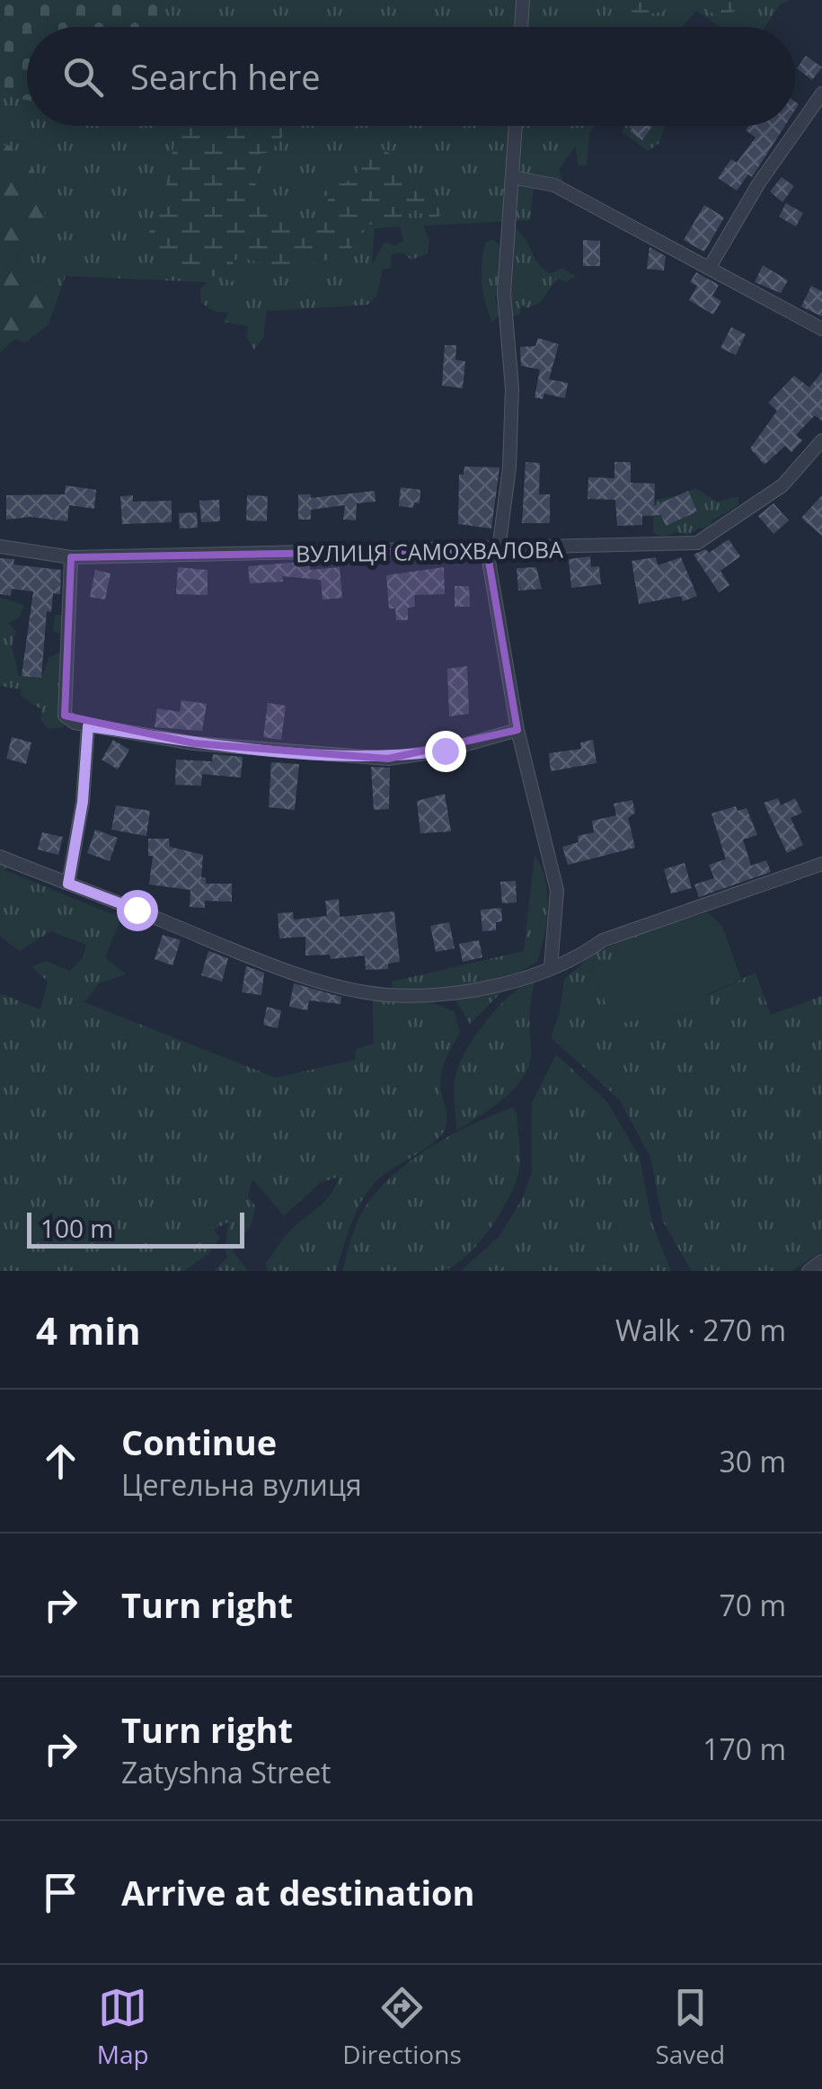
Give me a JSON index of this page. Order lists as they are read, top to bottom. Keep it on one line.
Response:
{"streets":{"street":["ВУЛИЦЯ САМОХВАЛОВА"]},"scale_bar":"100 m","page":{"search":"Search here","scale":"100 m","heading":["4 min","Walk · 270 m"],"list":[["Continue","Цегельна вулиця","30 m"],["Turn right","70 m"],["Turn right","Zatyshna Street","170 m"],"Arrive at destination"],"nav":["Map","Directions","Saved"]}}
